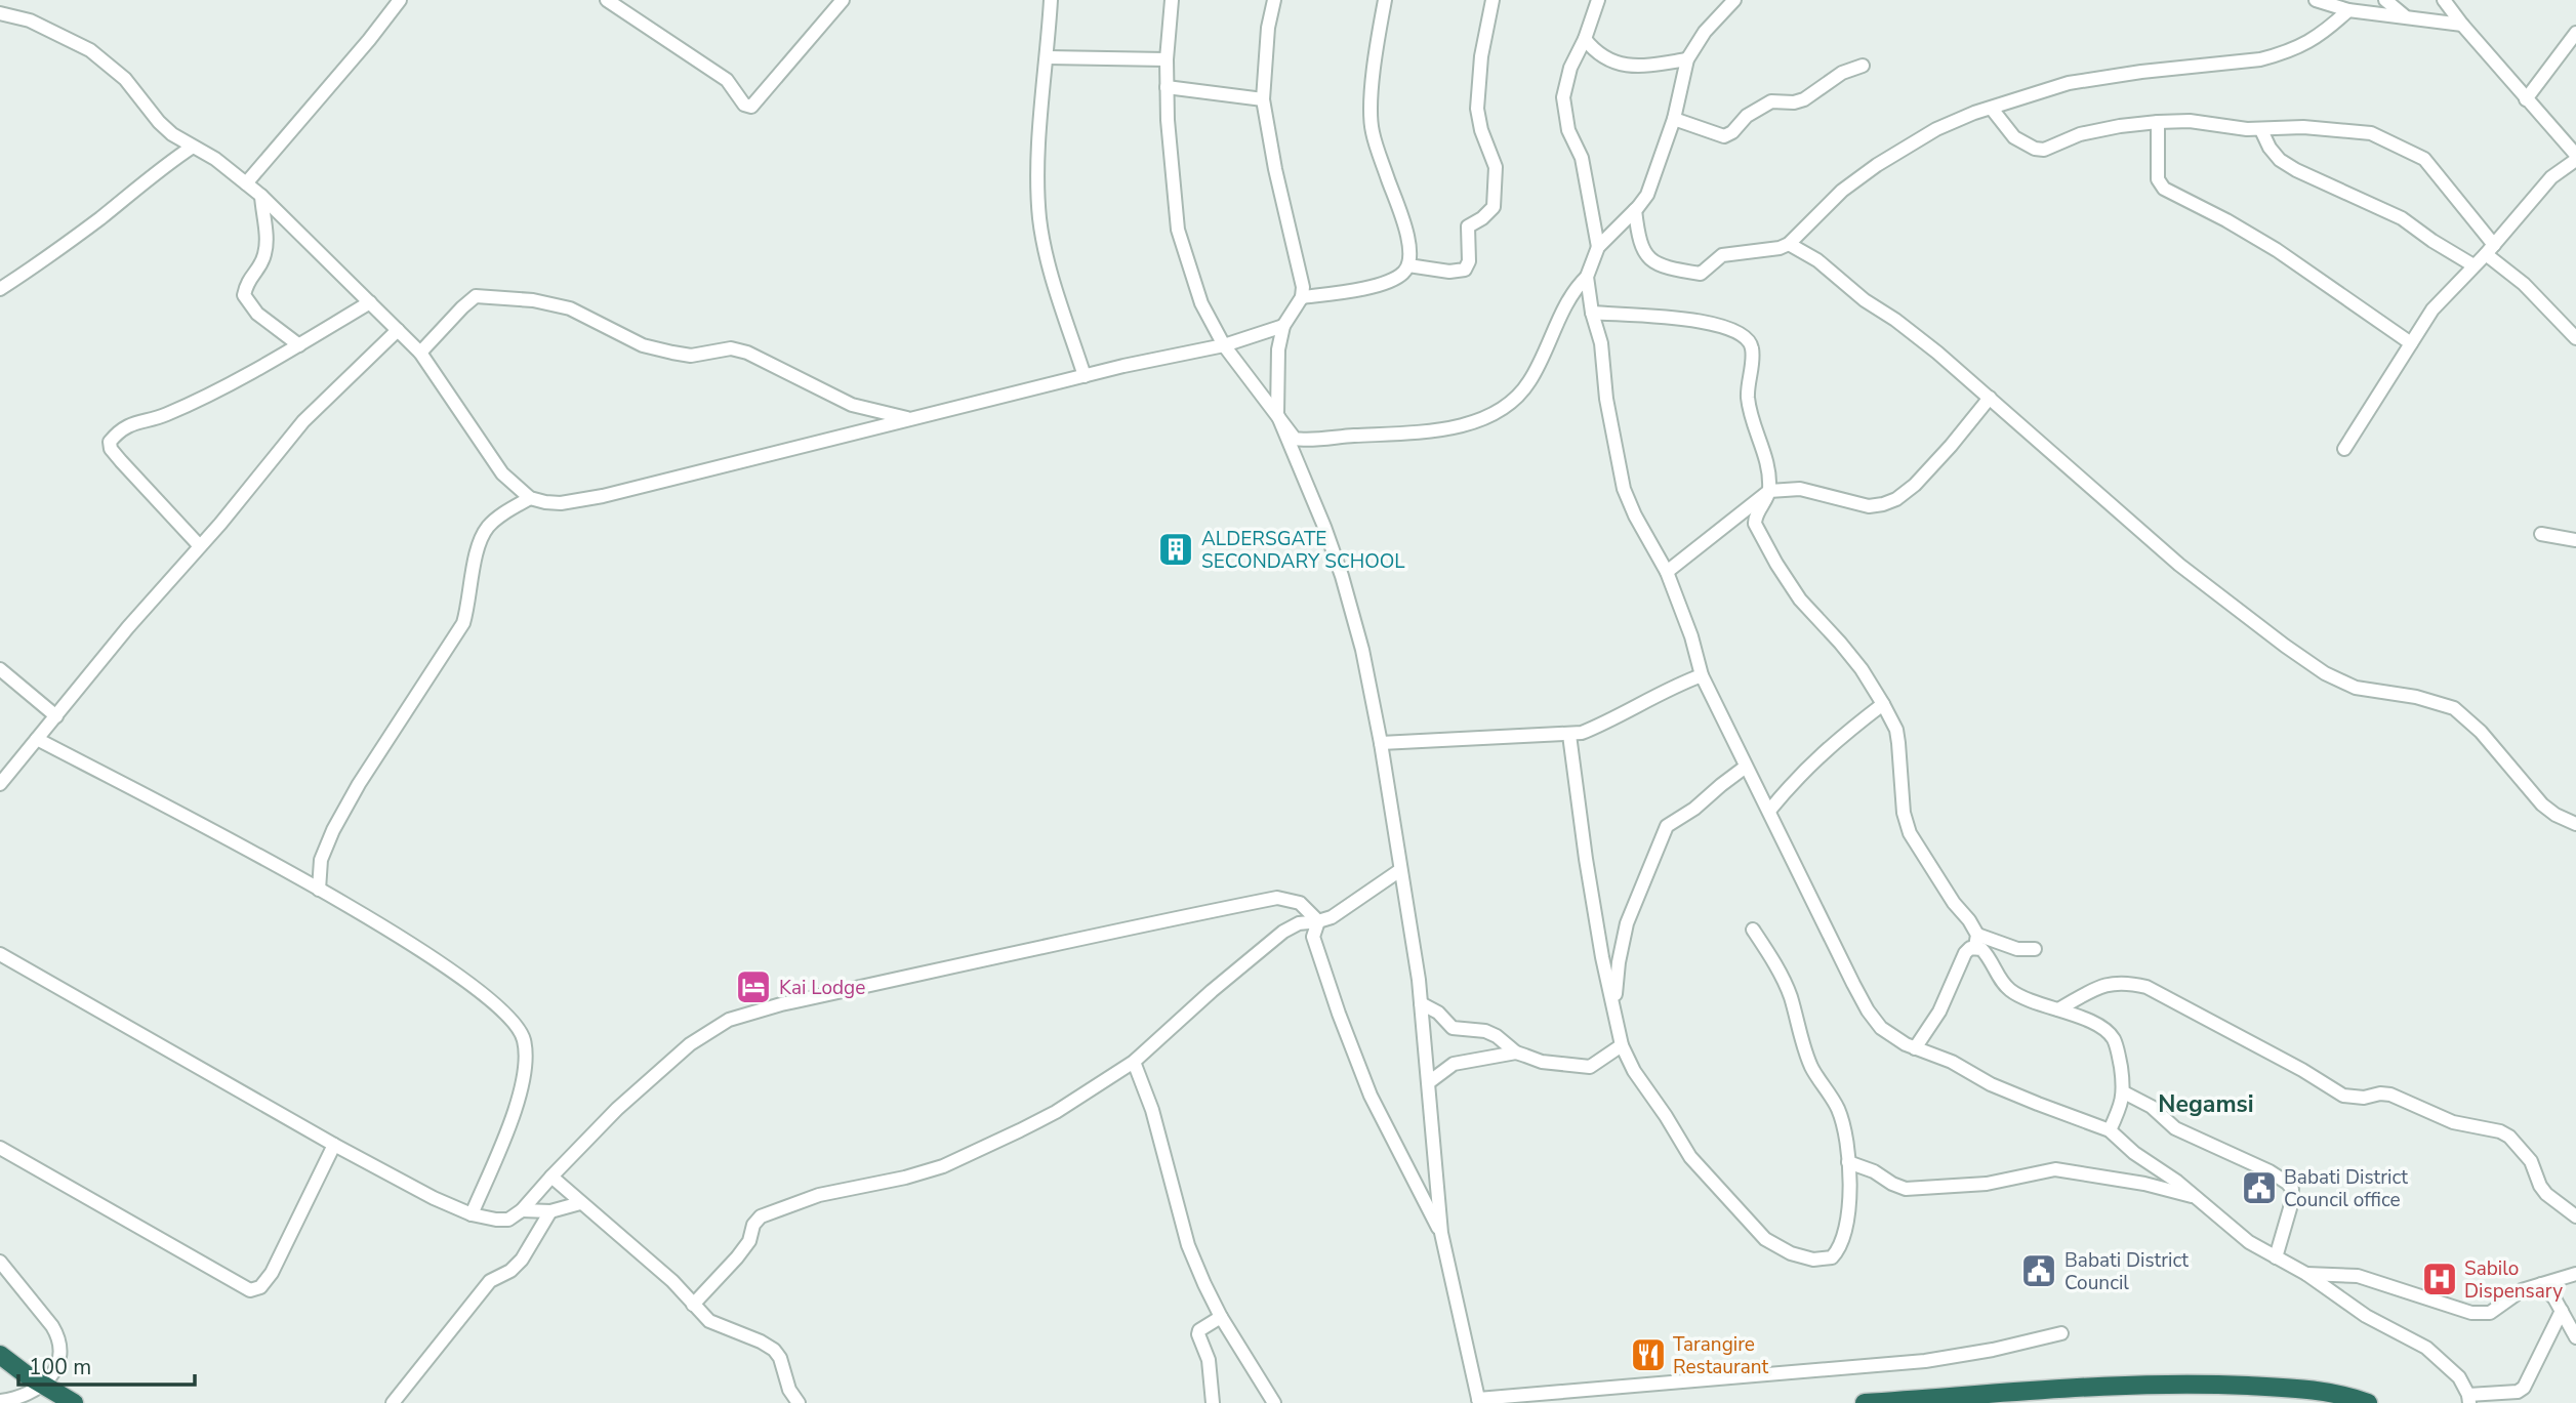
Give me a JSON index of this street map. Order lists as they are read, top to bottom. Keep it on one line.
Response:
{"districts":["Negamsi"],"places":{"building":["ALDERSGATE SECONDARY SCHOOL"],"hotel":["Kai Lodge"],"public building":["Babati District Council office","Babati District Council"],"hospital":["Sabilo Dispensary"],"restaurant":["Tarangire Restaurant"]},"scale_bar":"100 m"}
